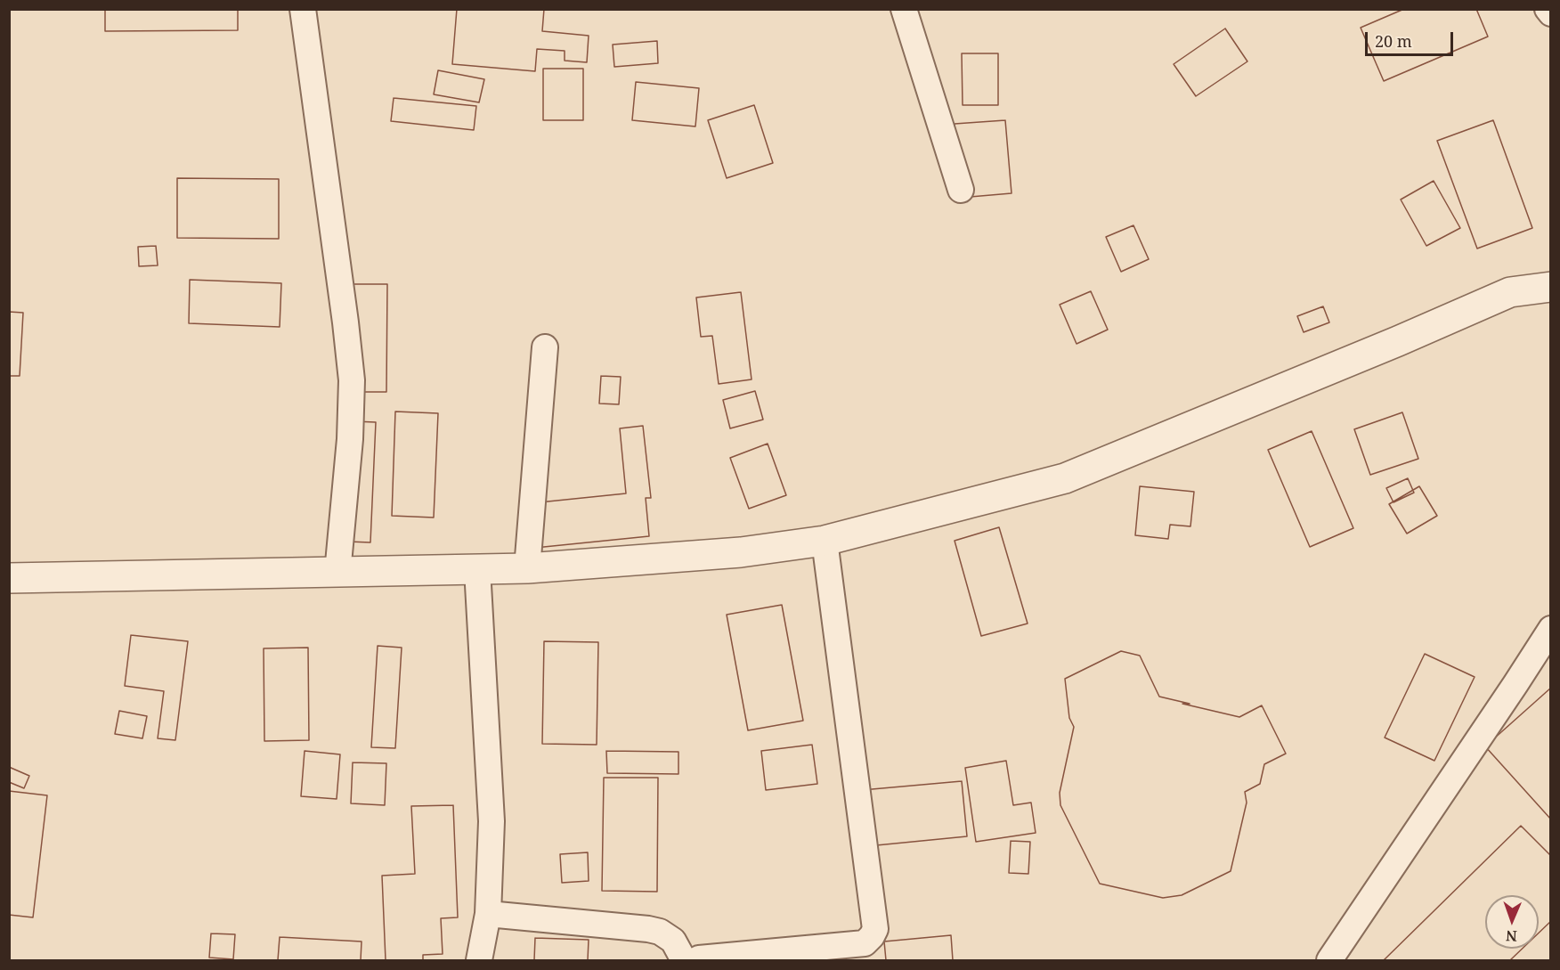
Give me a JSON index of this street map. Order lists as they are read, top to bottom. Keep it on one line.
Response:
{"scale_bar":"20 m","north":"bottom"}
